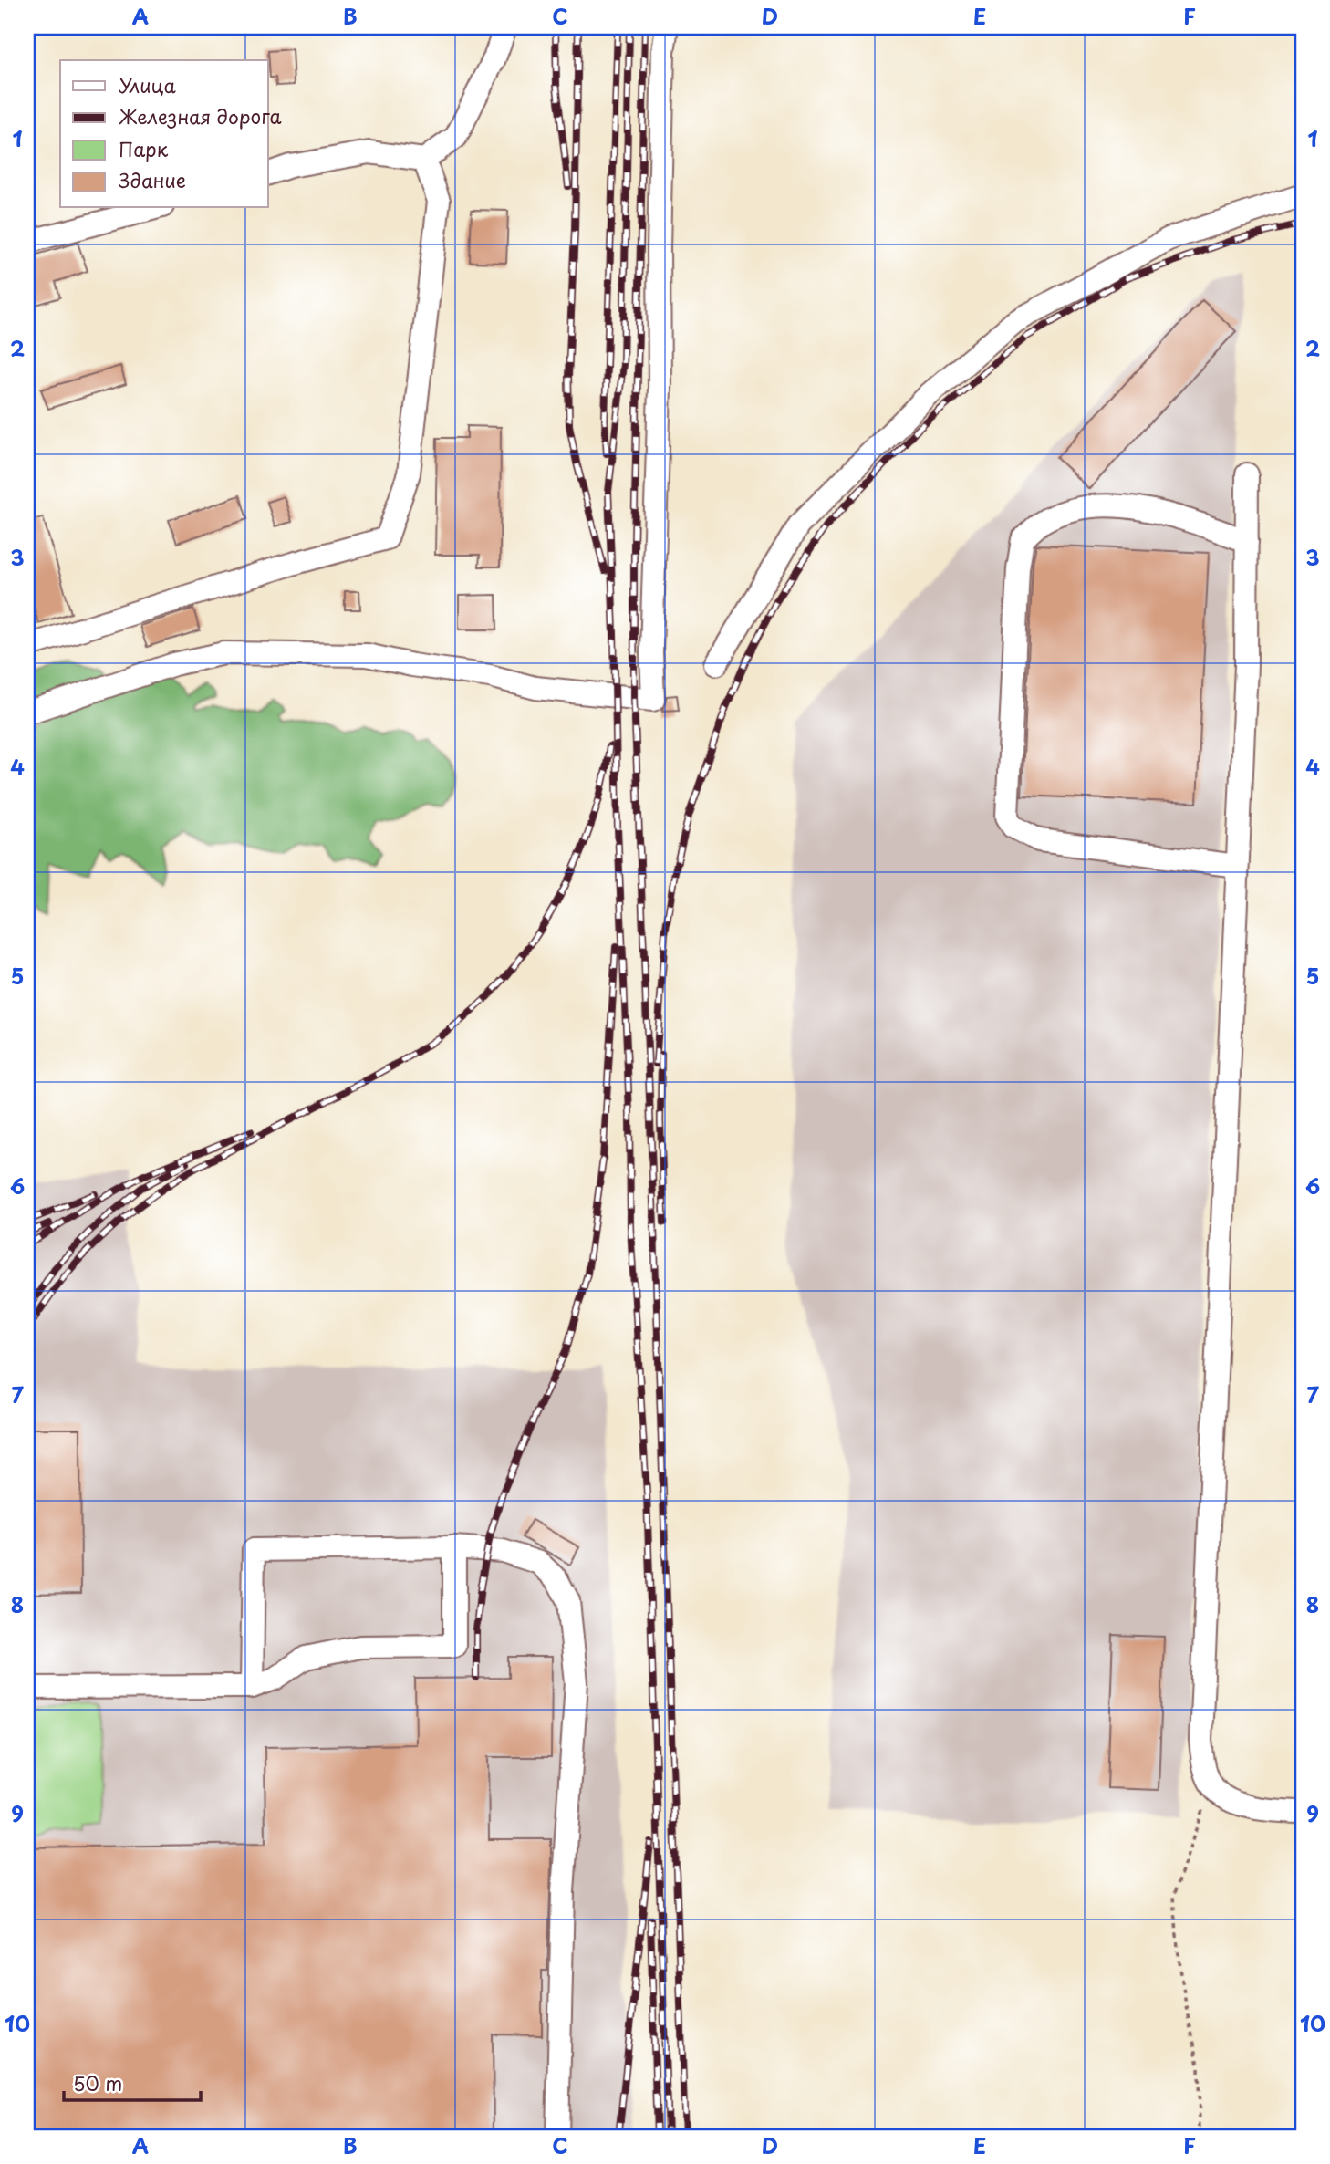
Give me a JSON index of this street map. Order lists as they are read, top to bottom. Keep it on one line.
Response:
{"legend":["Улица","Железная дорога","Парк","Здание"],"scale_bar":"50 m","grid":{"columns":["A","B","C","D","E","F"],"rows":["1","2","3","4","5","6","7","8","9","10"]}}
